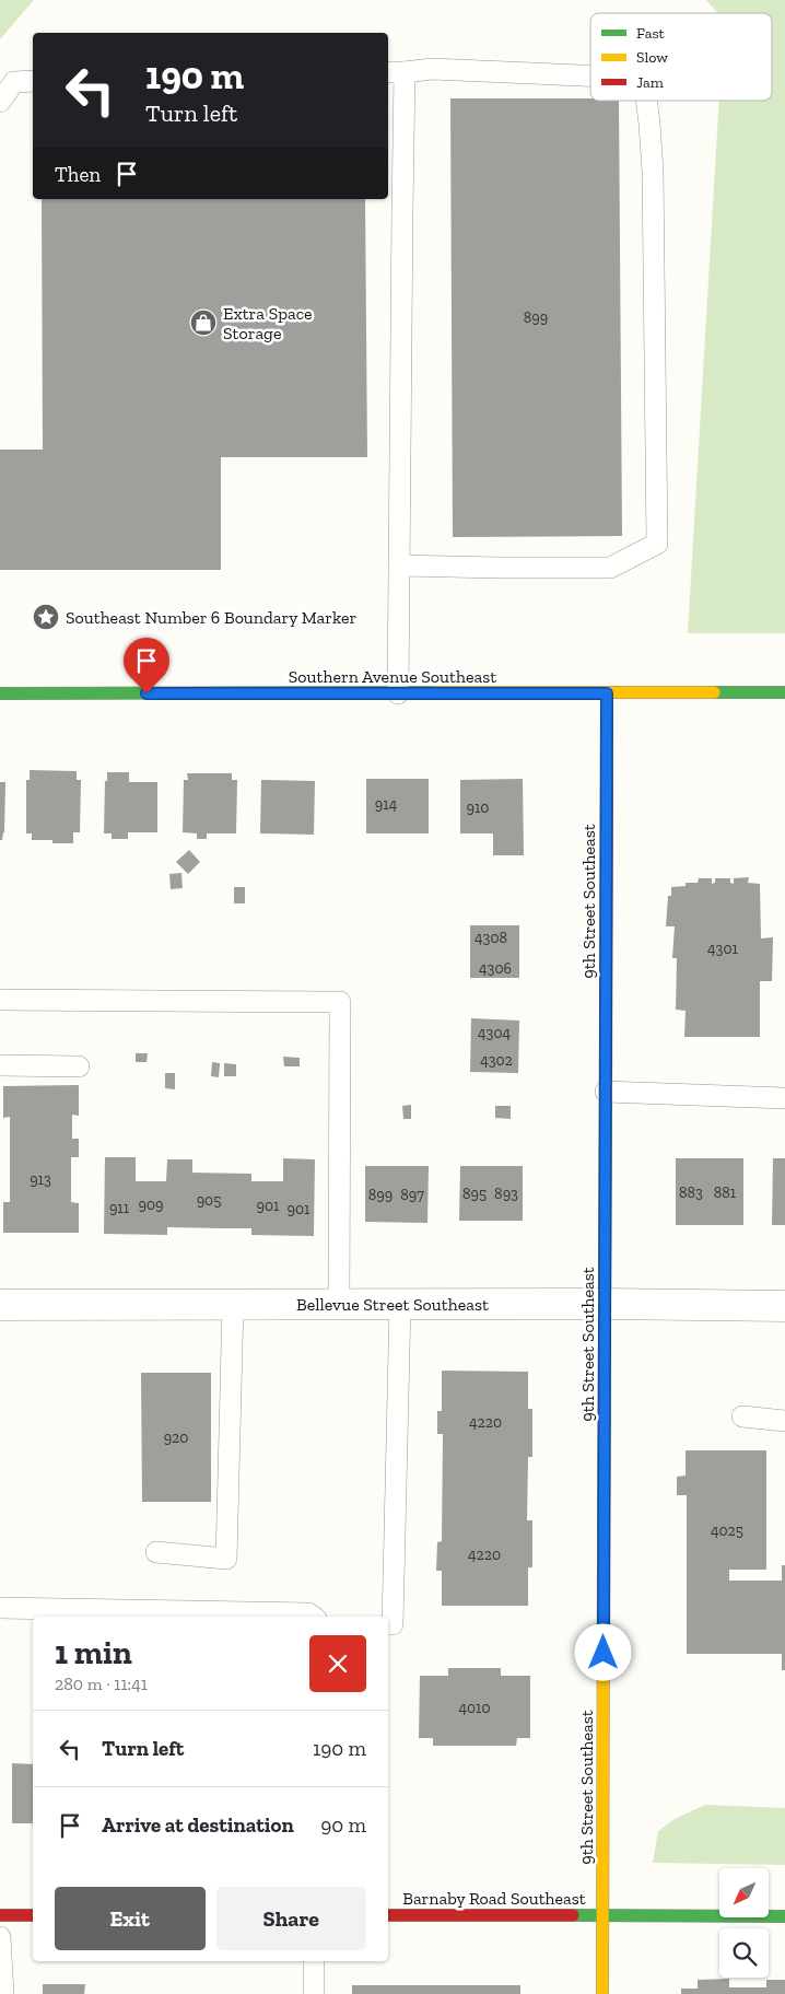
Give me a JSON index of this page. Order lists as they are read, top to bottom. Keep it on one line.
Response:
{"streets":{"street":["Southern Avenue Southeast","9th Street Southeast","Bellevue Street Southeast","Barnaby Road Southeast"]},"crossings":[["Southern Avenue Southeast","9th Street Southeast"],["9th Street Southeast","Bellevue Street Southeast"],["9th Street Southeast","Barnaby Road Southeast"]],"places":{"shop":["Extra Space Storage"],"place":["Southeast Number 6 Boundary Marker"]},"house_numbers":["899","914","910","4308","4301","4306","4304","4302","913","883","881","895","893","899","897","905","909","901","911","901","4220","920","4025","4220","4010"],"legend":["Fast","Slow","Jam"],"north":"bottom left","page":{"turn":["190 m","Turn left"],"then":"Then","heading":["1 min","280 m · 11:41"],"list":[{"name":"Turn left","value":"190 m"},{"name":"Arrive at destination","value":"90 m"}],"buttons":["Exit","Share"]}}
